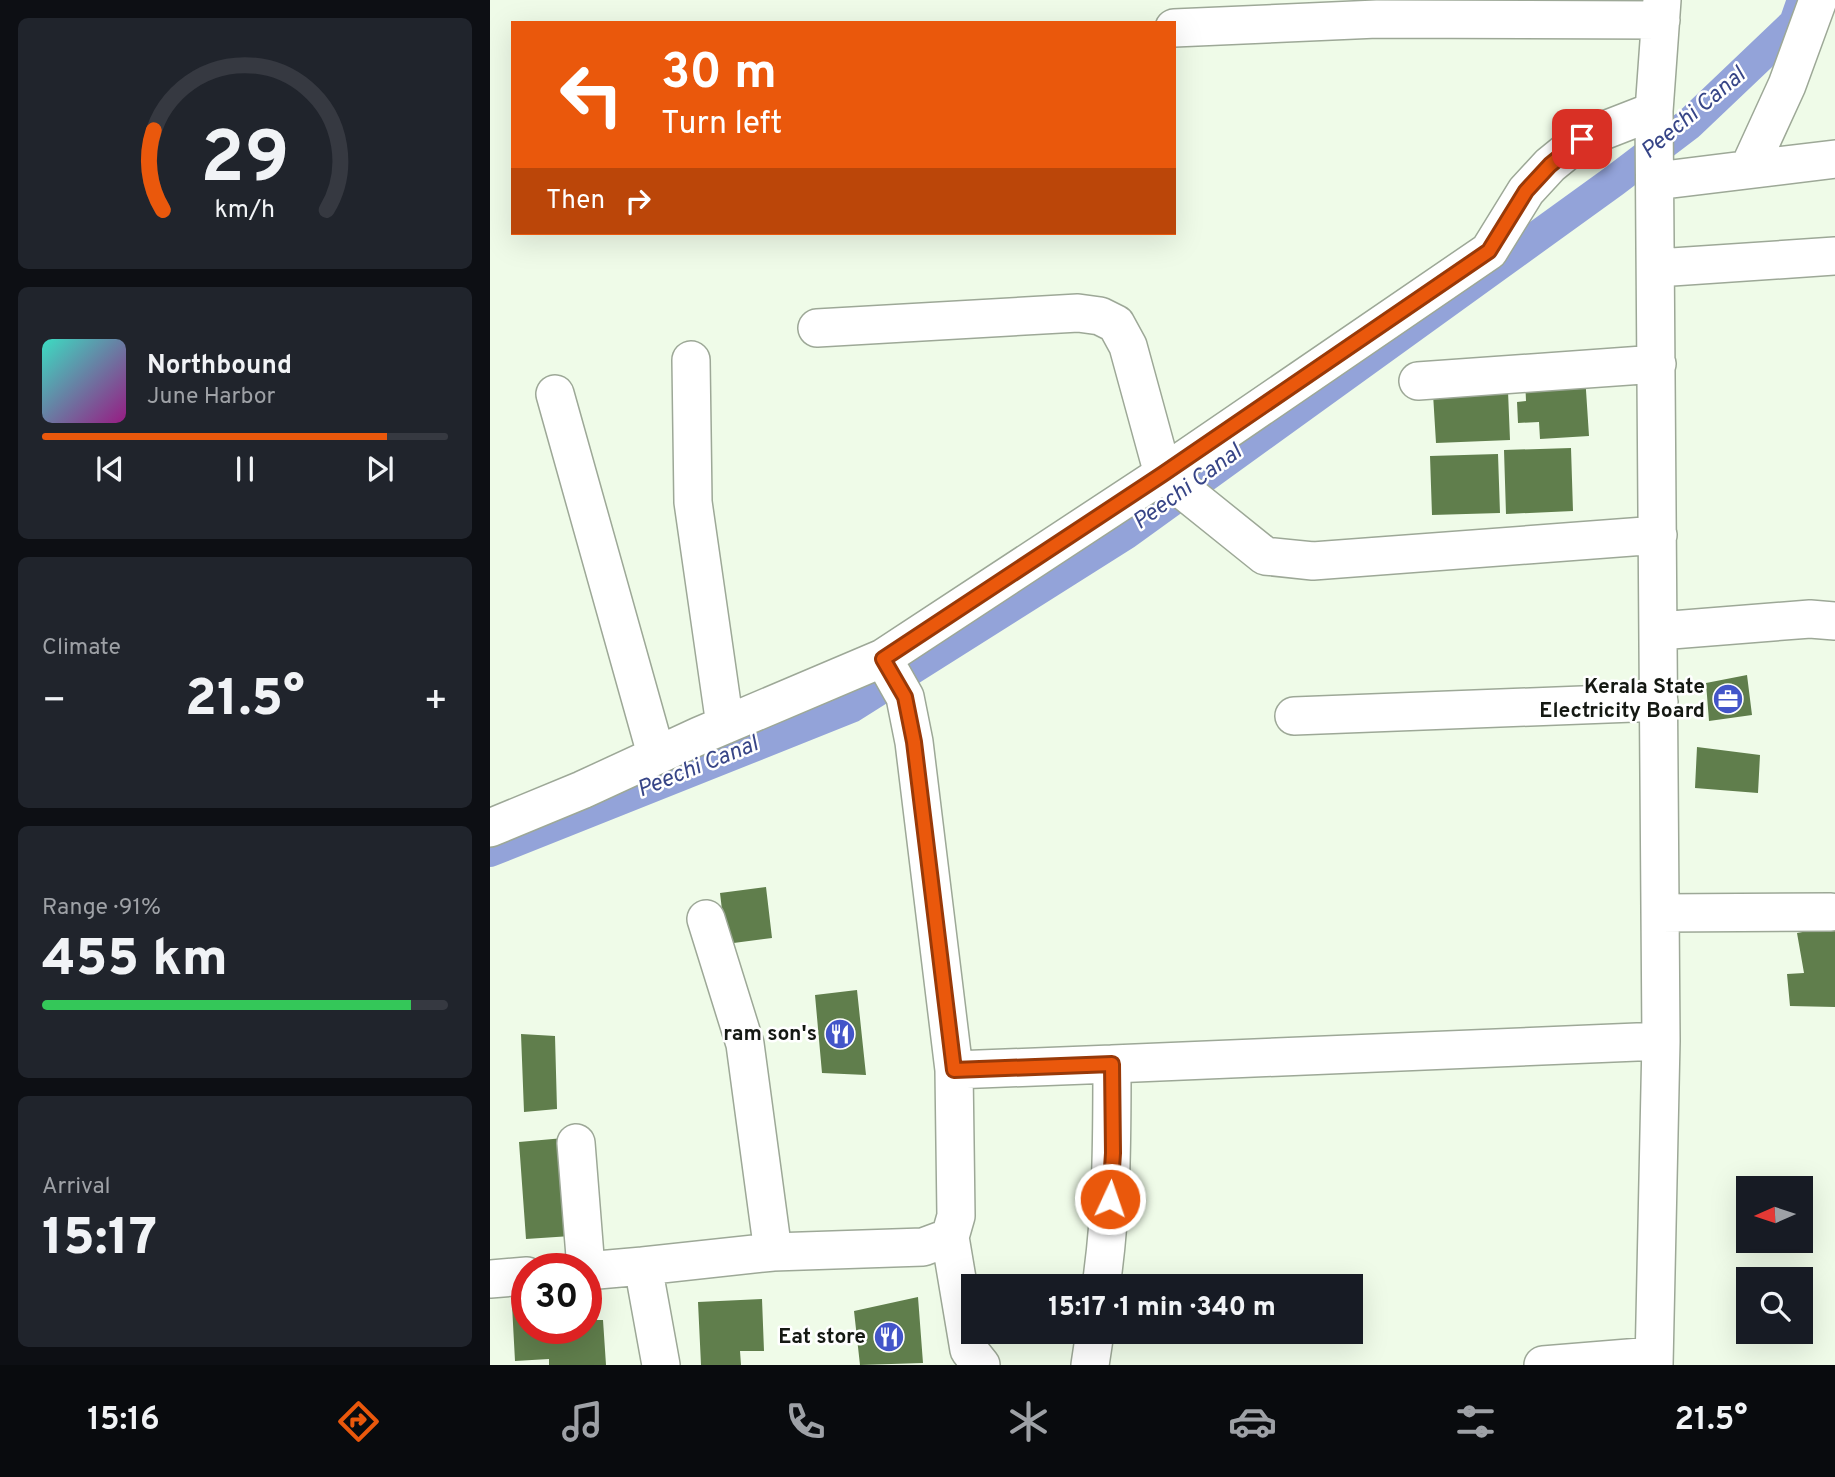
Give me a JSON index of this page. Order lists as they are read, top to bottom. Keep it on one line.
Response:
{"water":["Peechi Canal"],"places":{"office":["Kerala State Electricity Board"],"restaurant":["ram son's","Eat store"]},"north":"left","page":{"turn":["30 m","Turn left"],"then":"Then","song":["Northbound","June Harbor"],"tile":["Climate",["Range · 91%","455 km"],["Arrival","15:17"]],"heat":["−","21.5°","+"],"limit":"30","trip":"15:17 · 1 min · 340 m","tabs":["15:16","21.5°"],"gauge":["29","km/h"]}}
